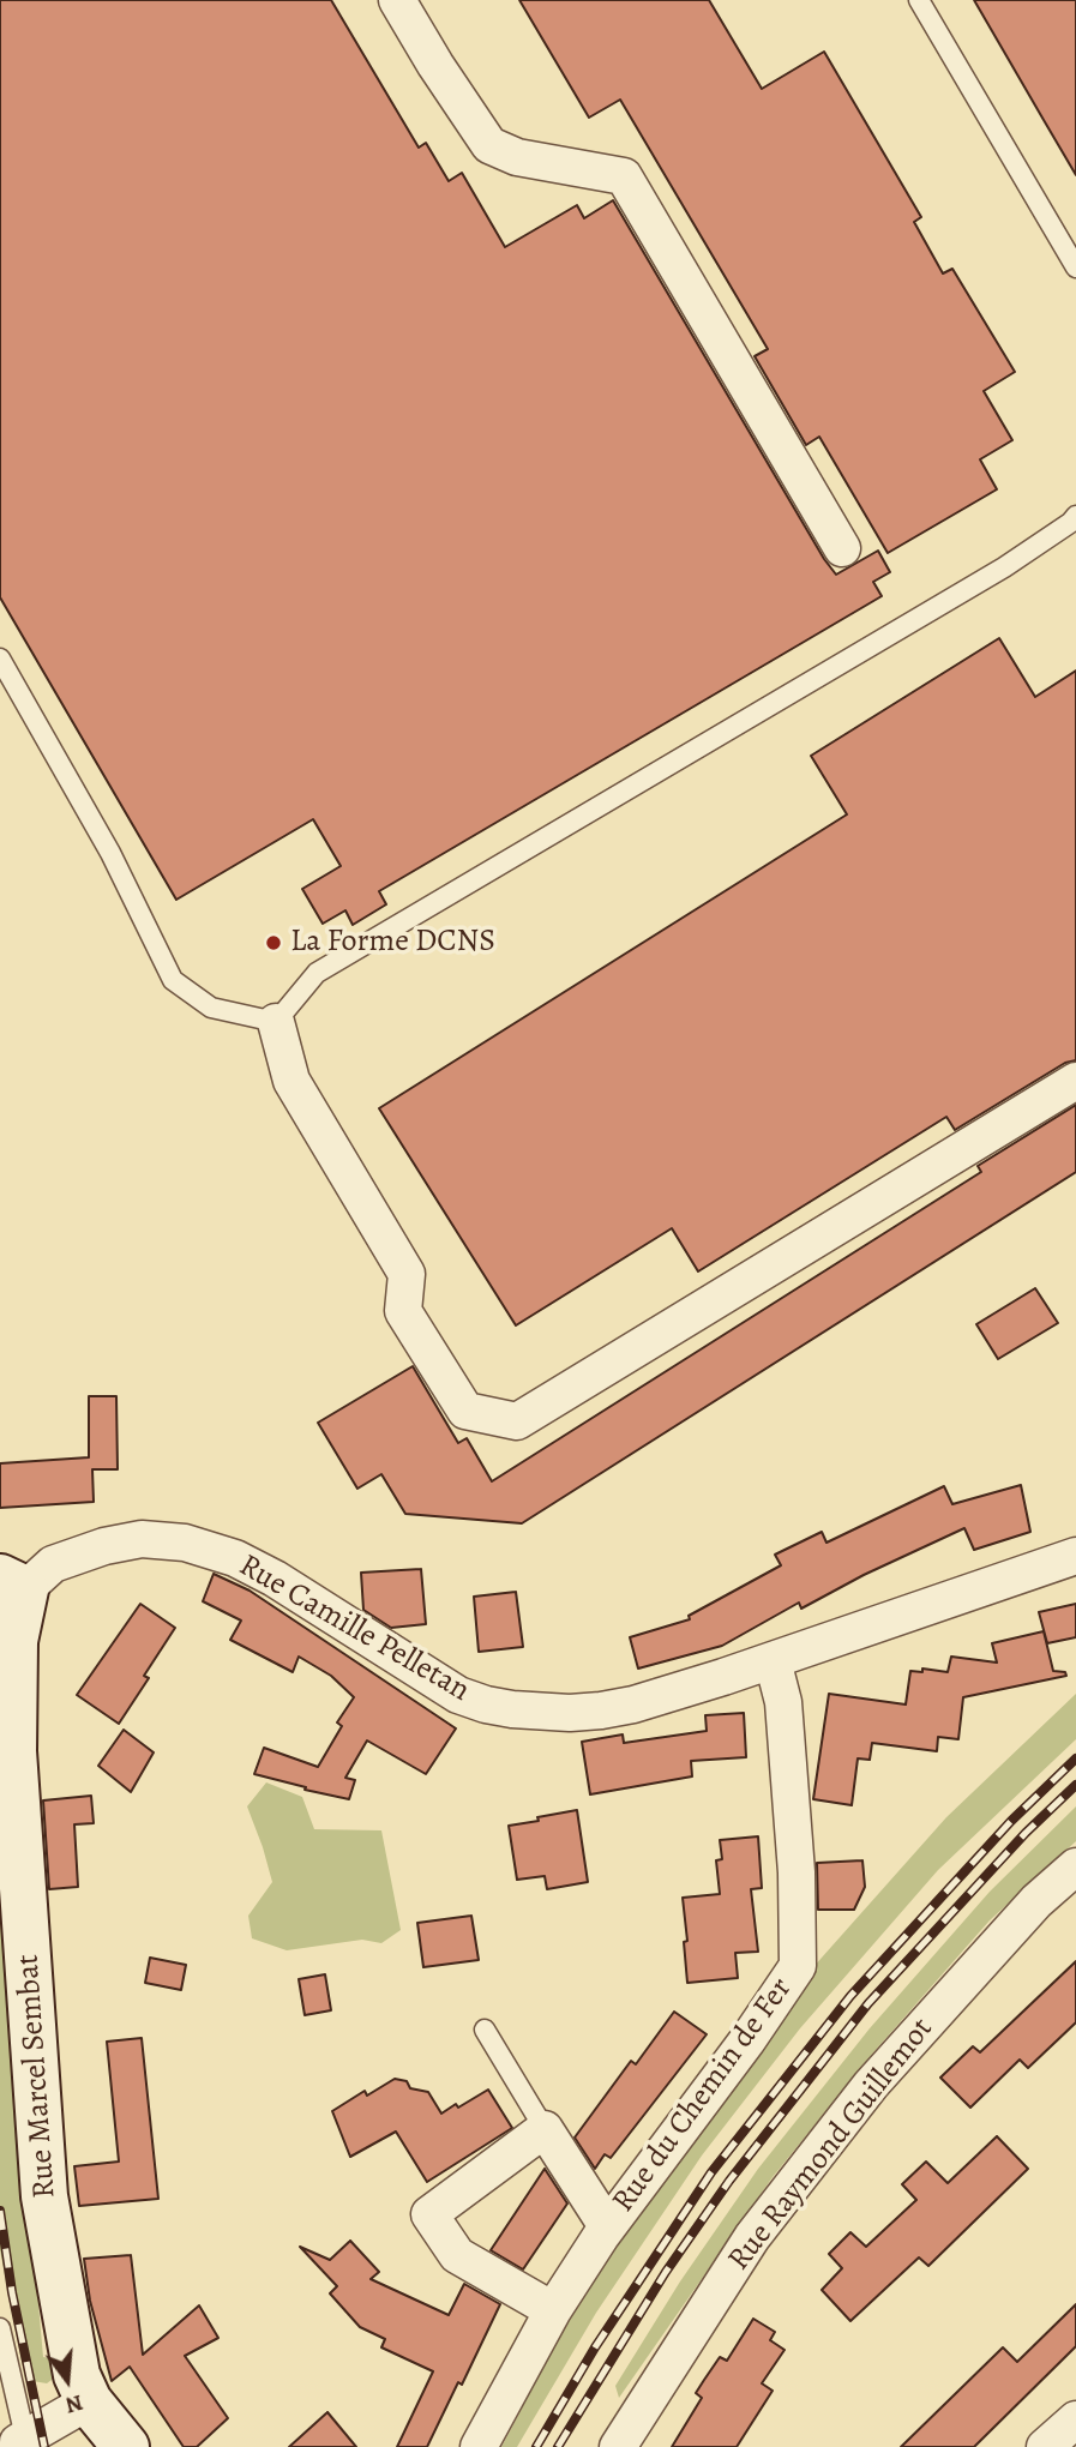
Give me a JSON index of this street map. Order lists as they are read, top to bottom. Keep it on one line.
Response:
{"streets":{"street":["Rue Camille Pelletan","Rue Marcel Sembat","Rue du Chemin de Fer","Rue Raymond Guillemot"]},"crossings":[["Rue Camille Pelletan","Rue Marcel Sembat"],["Rue Camille Pelletan","Rue du Chemin de Fer"]],"places":["La Forme DCNS"],"north":"bottom"}
